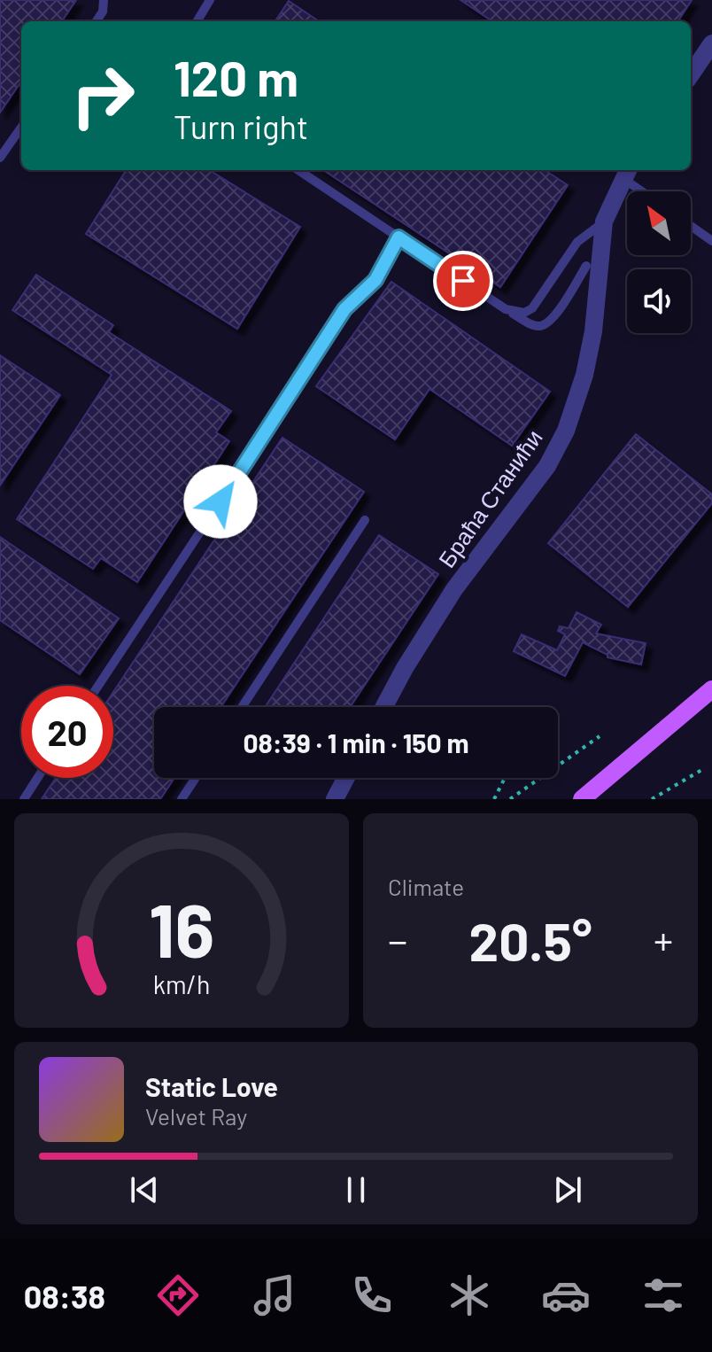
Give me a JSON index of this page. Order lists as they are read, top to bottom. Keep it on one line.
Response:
{"streets":{"street":["Браћа Станићи"]},"north":"top left","page":{"turn":["120 m","Turn right"],"limit":"20","trip":"08:39 · 1 min · 150 m","tile":"Climate","heat":["−","20.5°","+"],"song":["Static Love","Velvet Ray"],"tabs":"08:38","gauge":["16","km/h"]}}
